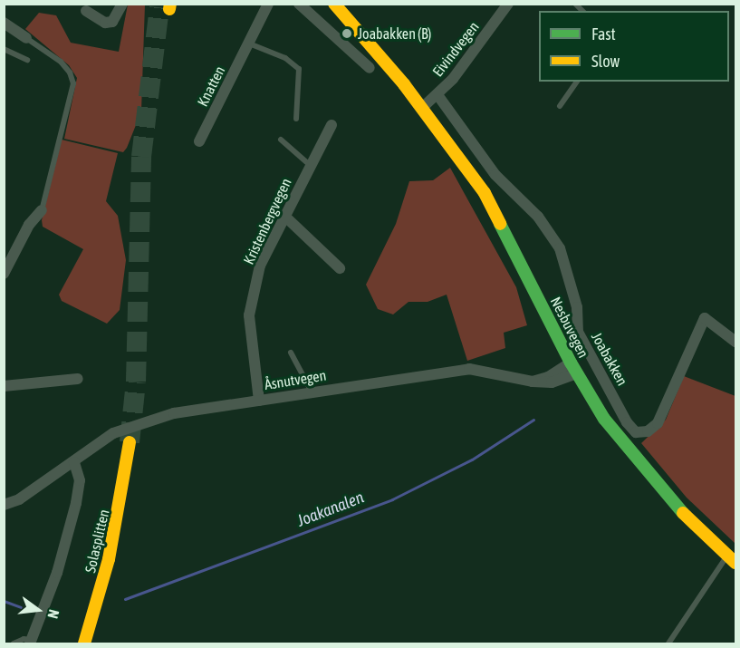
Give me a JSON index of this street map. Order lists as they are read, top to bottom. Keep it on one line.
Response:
{"streets":{"main road":["Nesbuvegen","Solasplitten"],"street":["Eivindvegen","Knatten","Kristenbergvegen","Joabakken","Åsnutvegen"]},"crossings":[["Eivindvegen","Nesbuvegen"],["Eivindvegen","Joabakken"],["Kristenbergvegen","Åsnutvegen"],["Nesbuvegen","Åsnutvegen"]],"water":["Joakanalen"],"places":["Joabakken (B)"],"legend":["Fast","Slow"],"north":"right"}
